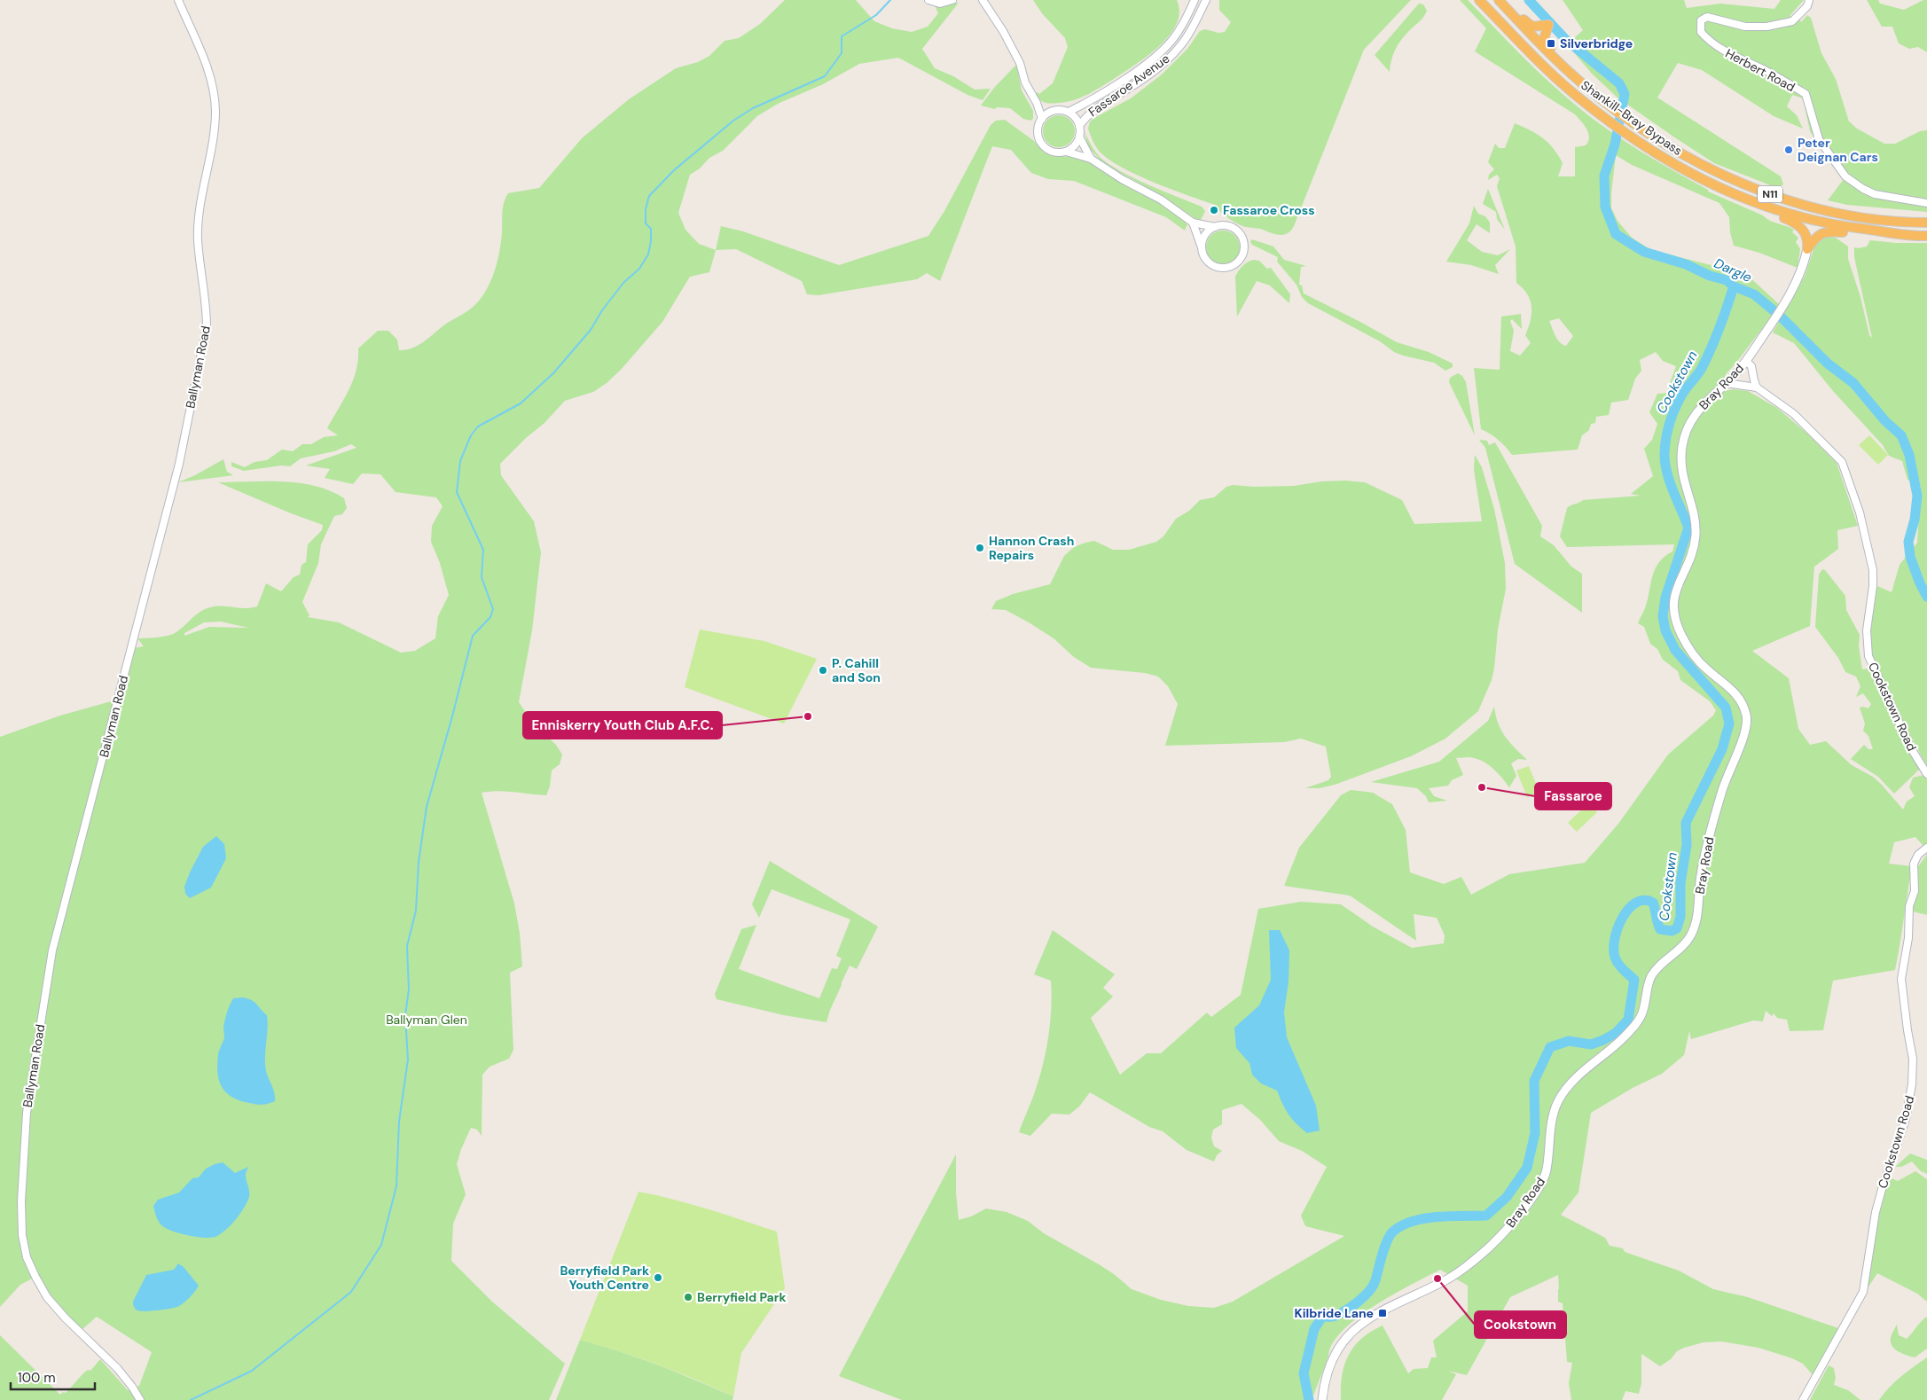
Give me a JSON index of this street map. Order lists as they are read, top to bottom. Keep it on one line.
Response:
{"streets":{"highway":["Shankill-Bray Bypass","N11"],"main road":["Bray Road"],"street":["Herbert Road","Fassaroe Avenue","Ballyman Road","Cookstown Road"]},"crossings":[["Shankill-Bray Bypass","N11"],["N11","Bray Road"],["Bray Road","Cookstown Road"]],"water":["Dargle","Cookstown"],"parks":["Ballyman Glen"],"places":{"transit":["Silverbridge","Kilbride Lane"],"other":["Peter Deignan Cars","Fassaroe Cross","Hannon Crash Repairs","P. Cahill and Son","Enniskerry Youth Club A.F.C.","Fassaroe","Berryfield Park Youth Centre","Cookstown","Berryfield Park"]},"scale_bar":"100 m"}
